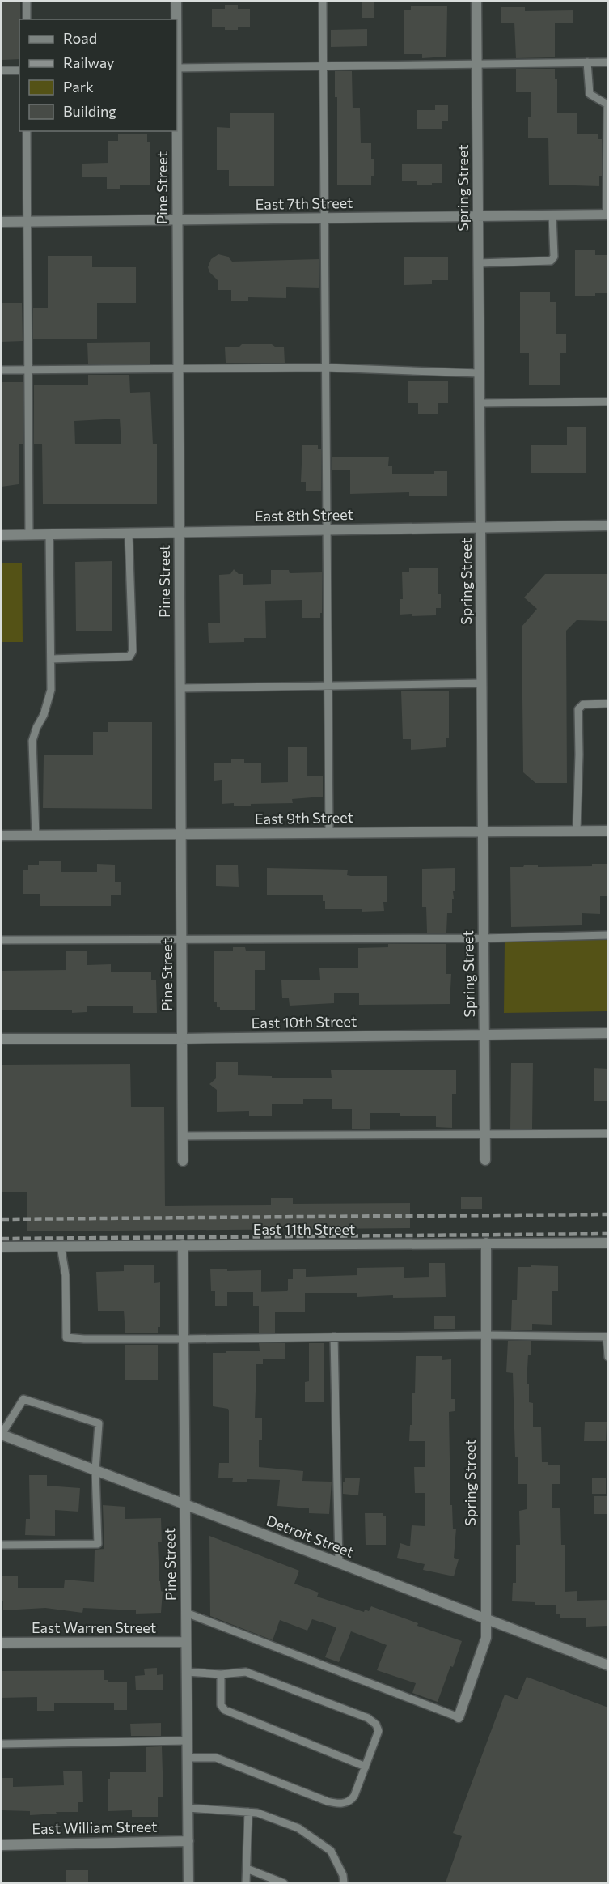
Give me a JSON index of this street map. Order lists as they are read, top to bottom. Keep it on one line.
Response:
{"streets":{"street":["Pine Street","Spring Street","East 7th Street","East 8th Street","East 9th Street","East 10th Street","East 11th Street","Detroit Street","East Warren Street","East William Street"]},"crossings":[["Pine Street","East 7th Street"],["Pine Street","East 8th Street"],["Pine Street","East 9th Street"],["Pine Street","East 10th Street"],["Pine Street","East 11th Street"],["Pine Street","Detroit Street"],["Pine Street","East Warren Street"],["Pine Street","East William Street"],["Spring Street","East 7th Street"],["Spring Street","East 8th Street"],["Spring Street","East 9th Street"],["Spring Street","East 10th Street"],["Spring Street","East 11th Street"],["Spring Street","Detroit Street"]],"legend":["Road","Railway","Park","Building"]}
